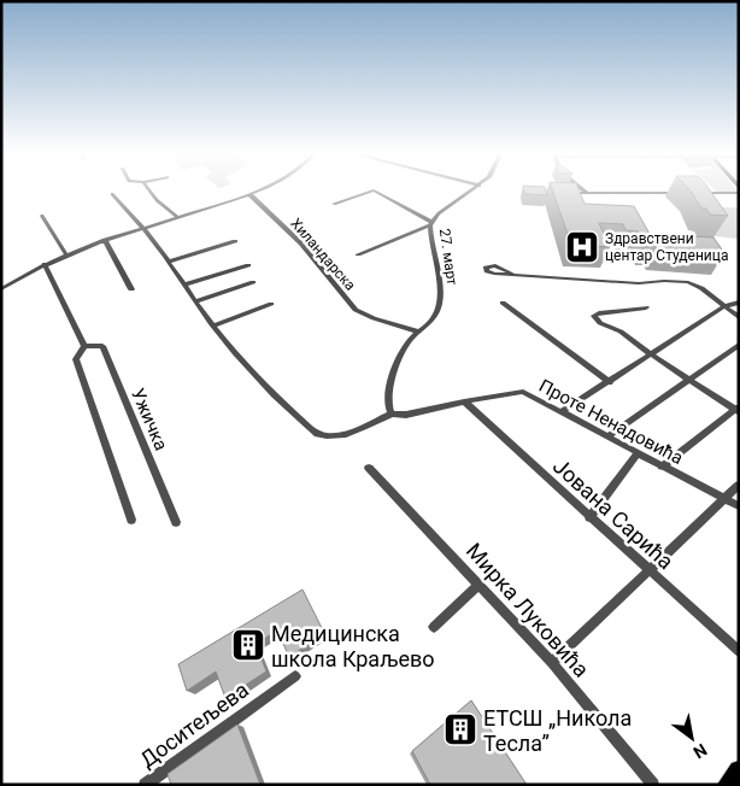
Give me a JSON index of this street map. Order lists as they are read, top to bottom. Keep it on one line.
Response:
{"streets":{"street":["Хиландарска","27. март","Ужичка","Проте Ненадовића","Јована Сарића","Мирка Луковића","Доситељева"]},"crossings":[["Хиландарска","27. март"],["27. март","Проте Ненадовића"],["Проте Ненадовића","Јована Сарића"]],"places":{"hospital":["Здравствени центар Студеница"],"building":["Медицинска школа Краљево","ЕТСШ „Никола Тесла”"]},"north":"bottom right"}
